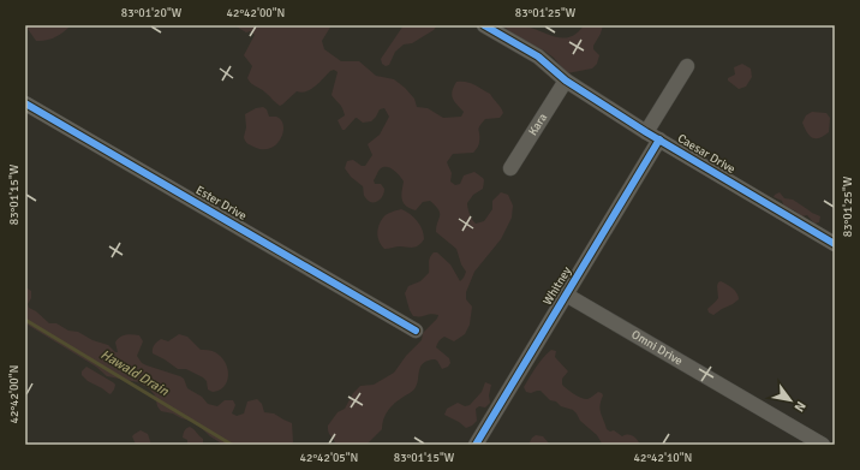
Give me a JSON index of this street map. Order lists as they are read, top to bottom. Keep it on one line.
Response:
{"streets":{"street":["Kara","Caesar Drive","Ester Drive","Whitney","Omni Drive"]},"crossings":[["Kara","Caesar Drive"],["Caesar Drive","Whitney"],["Whitney","Omni Drive"]],"water":["Hawald Drain"],"north":"bottom right","coordinates":["83°01'20\"W","42°42'00\"N","83°01'25\"W","83°01'15\"W","42°42'05\"N","42°42'10\"N"]}
